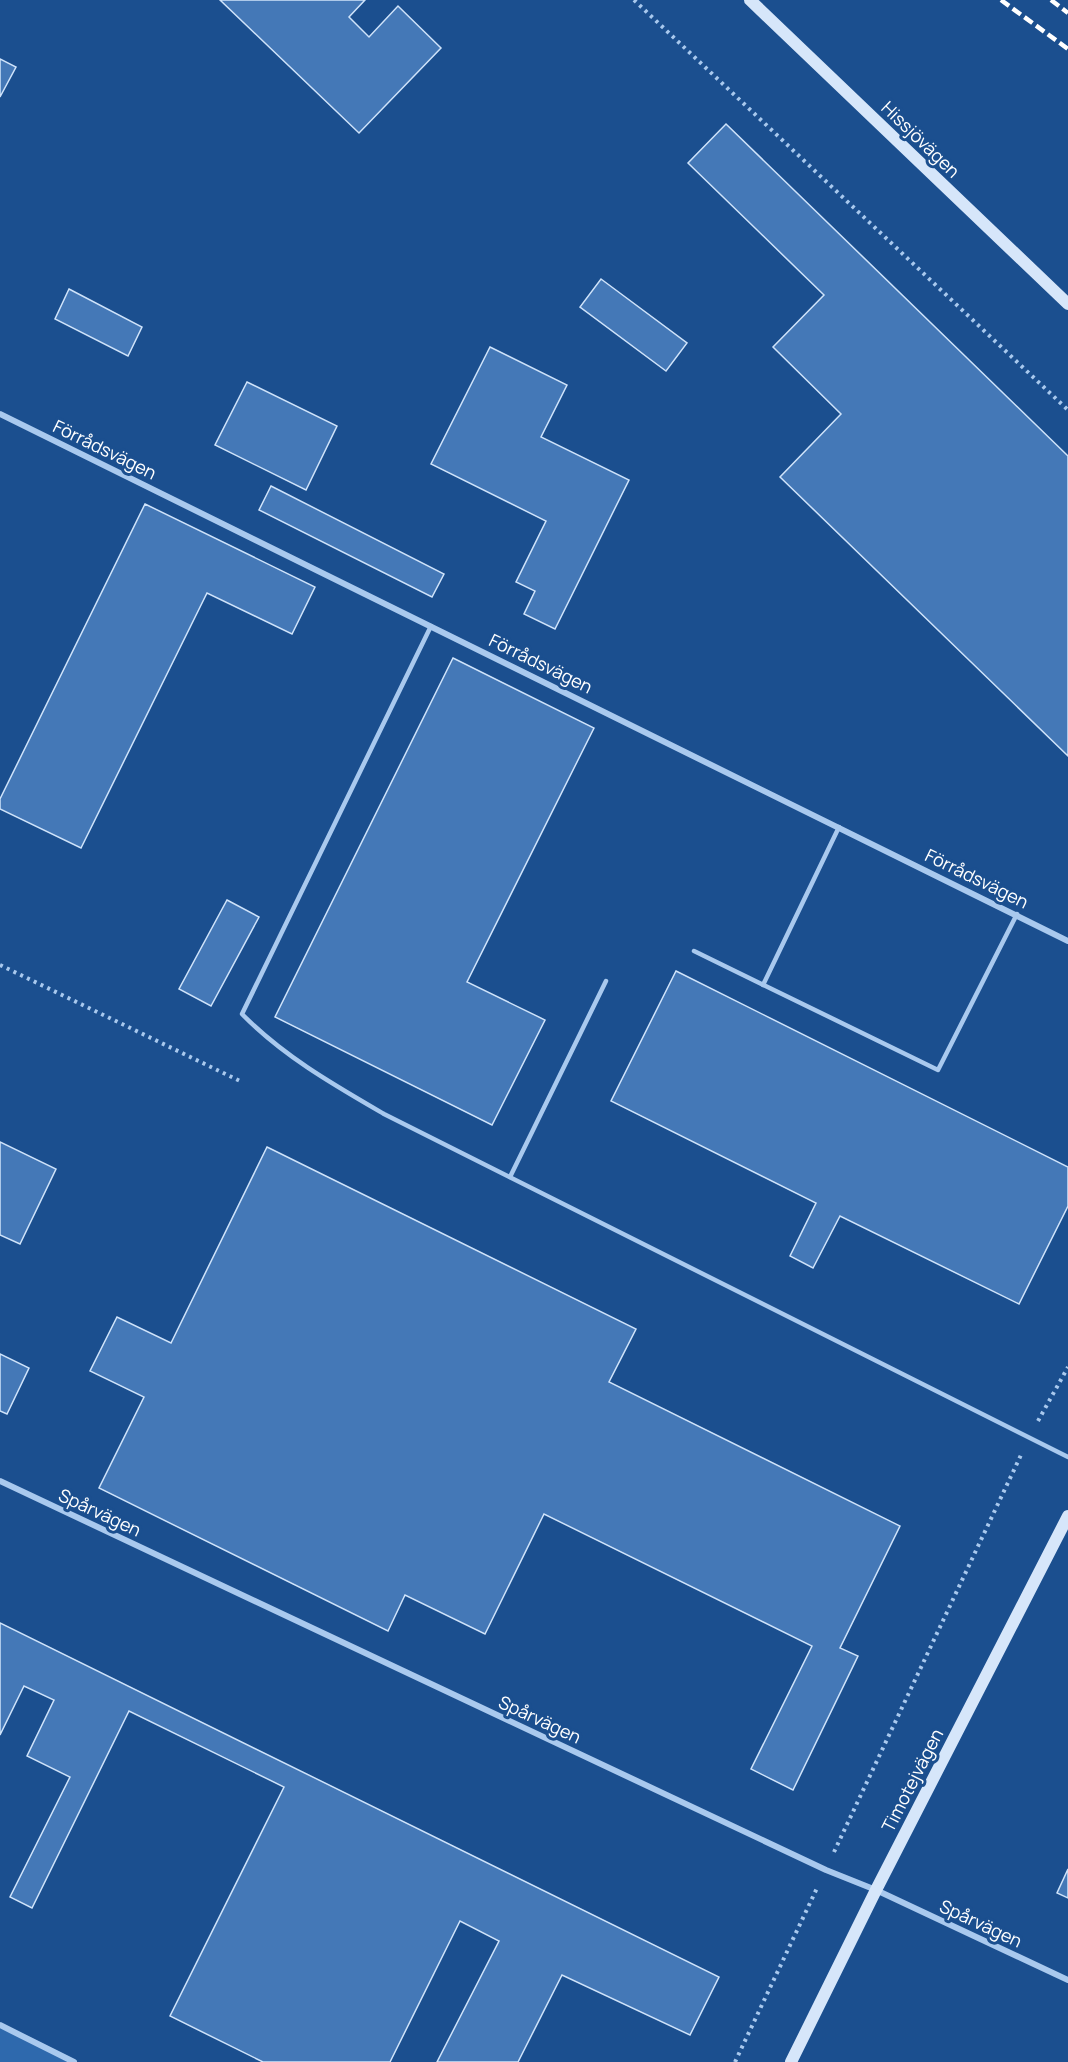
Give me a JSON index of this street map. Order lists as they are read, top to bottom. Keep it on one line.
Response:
{"streets":{"street":["Hissjövägen","Förrådsvägen","Spårvägen","Timotejvägen"]},"crossings":[["Spårvägen","Timotejvägen"]]}
